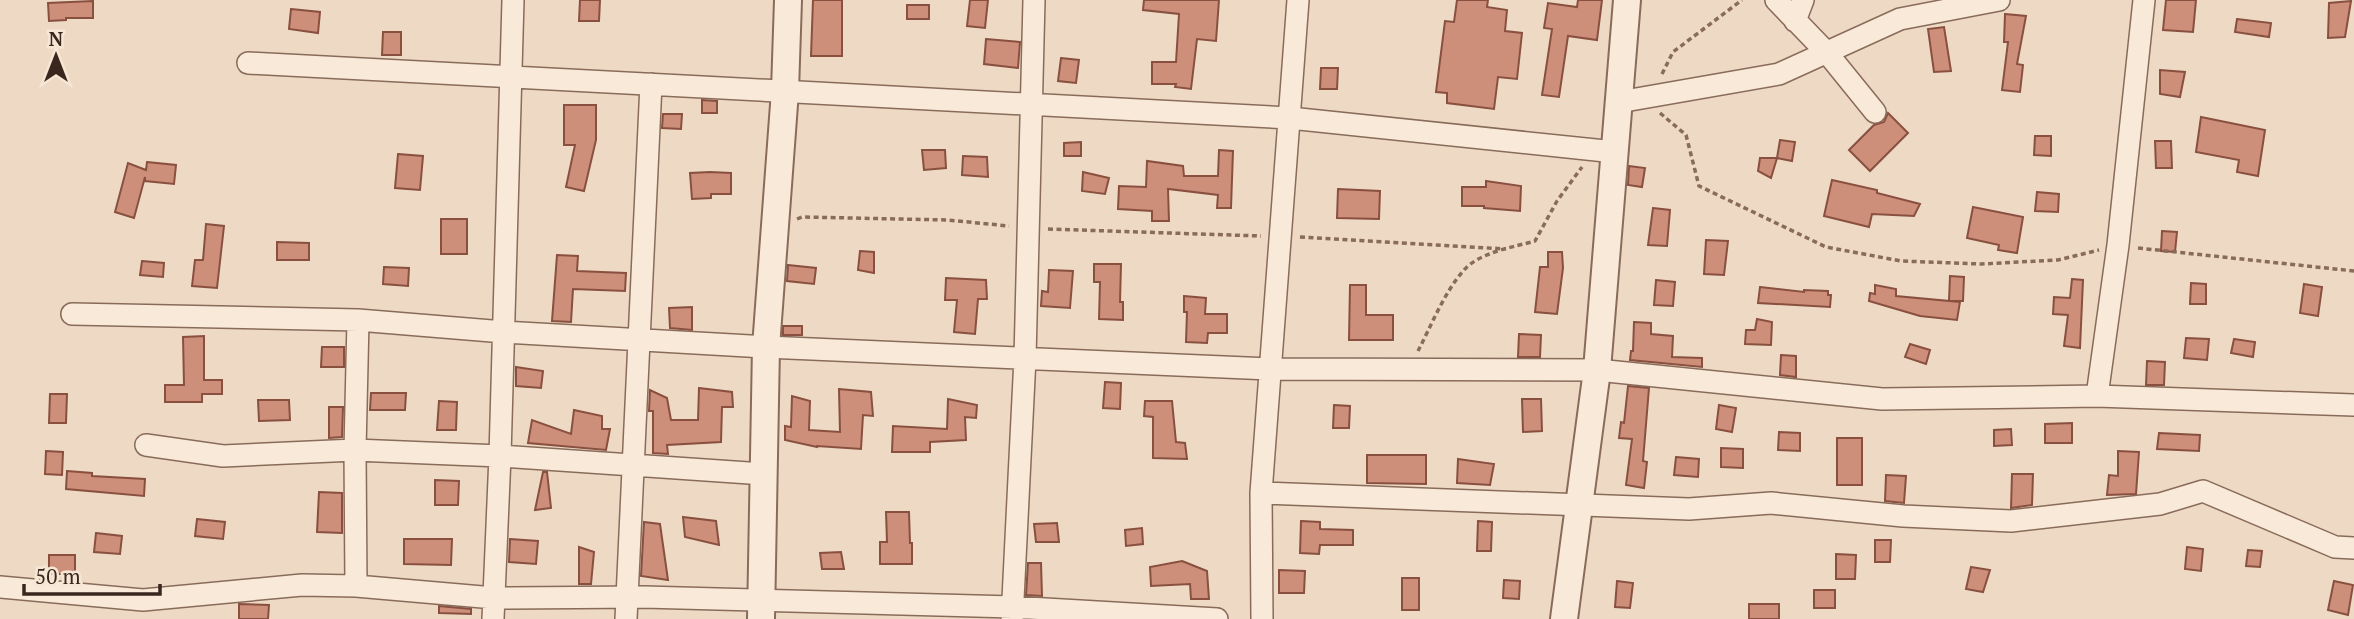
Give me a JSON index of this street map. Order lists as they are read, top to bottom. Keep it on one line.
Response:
{"scale_bar":"50 m","north":"top"}
